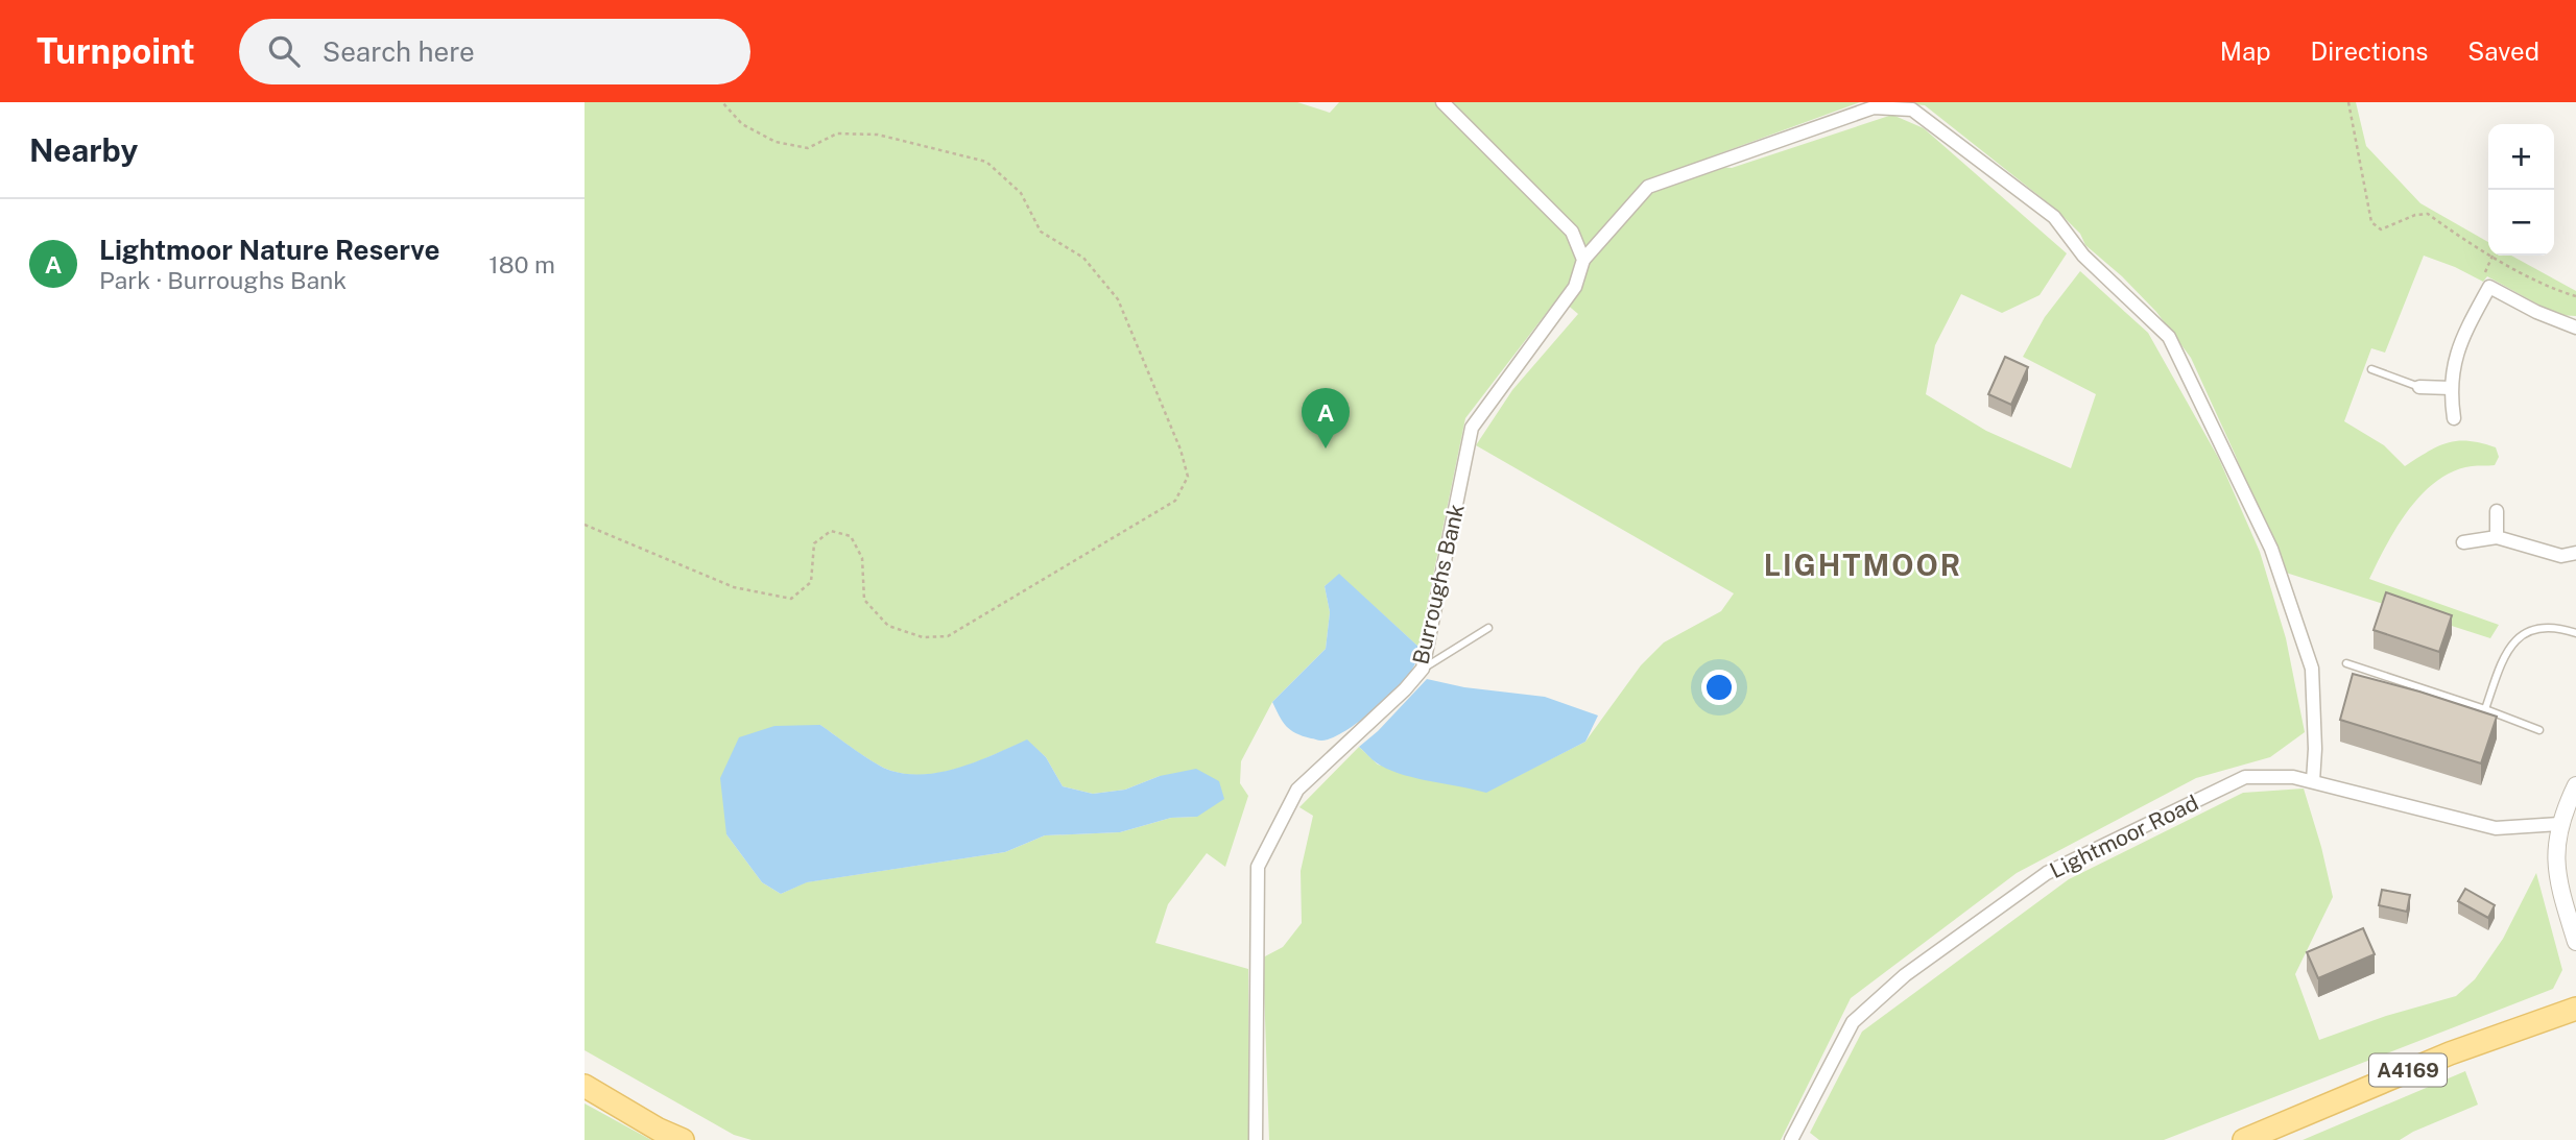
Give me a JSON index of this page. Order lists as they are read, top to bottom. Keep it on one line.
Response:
{"streets":{"main road":["A4169"],"street":["Burroughs Bank","Lightmoor Road"]},"districts":["LIGHTMOOR"],"page":{"header":"Turnpoint","search":"Search here","nav":["Map","Directions","Saved"],"heading":"Nearby","map_buttons":["+","−"],"list":[{"mark":"A","name":"Lightmoor Nature Reserve","note":"Park · Burroughs Bank","value":"180 m"}],"pins":"A"}}
